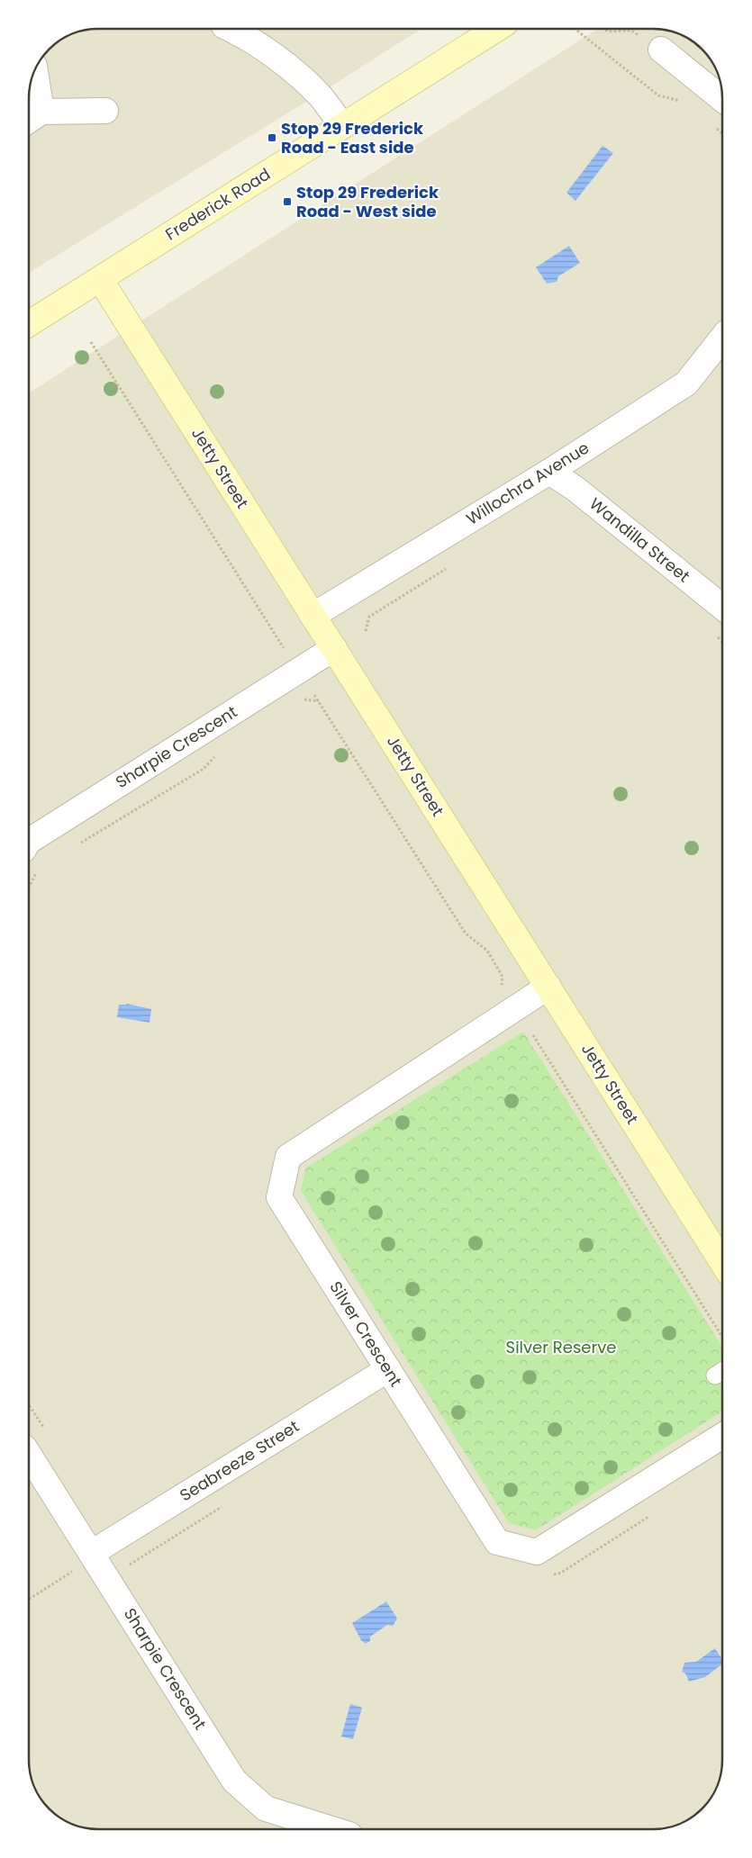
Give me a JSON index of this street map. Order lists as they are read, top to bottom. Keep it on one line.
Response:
{"streets":{"street":["Frederick Road","Jetty Street","Willochra Avenue","Wandilla Street","Sharpie Crescent","Silver Crescent","Seabreeze Street"]},"crossings":[["Frederick Road","Jetty Street"],["Jetty Street","Willochra Avenue"],["Jetty Street","Sharpie Crescent"],["Jetty Street","Silver Crescent"],["Willochra Avenue","Wandilla Street"],["Sharpie Crescent","Seabreeze Street"],["Silver Crescent","Seabreeze Street"]],"parks":["Silver Reserve"],"places":{"transit":["Stop 29 Frederick Road - East side","Stop 29 Frederick Road - West side"]}}
